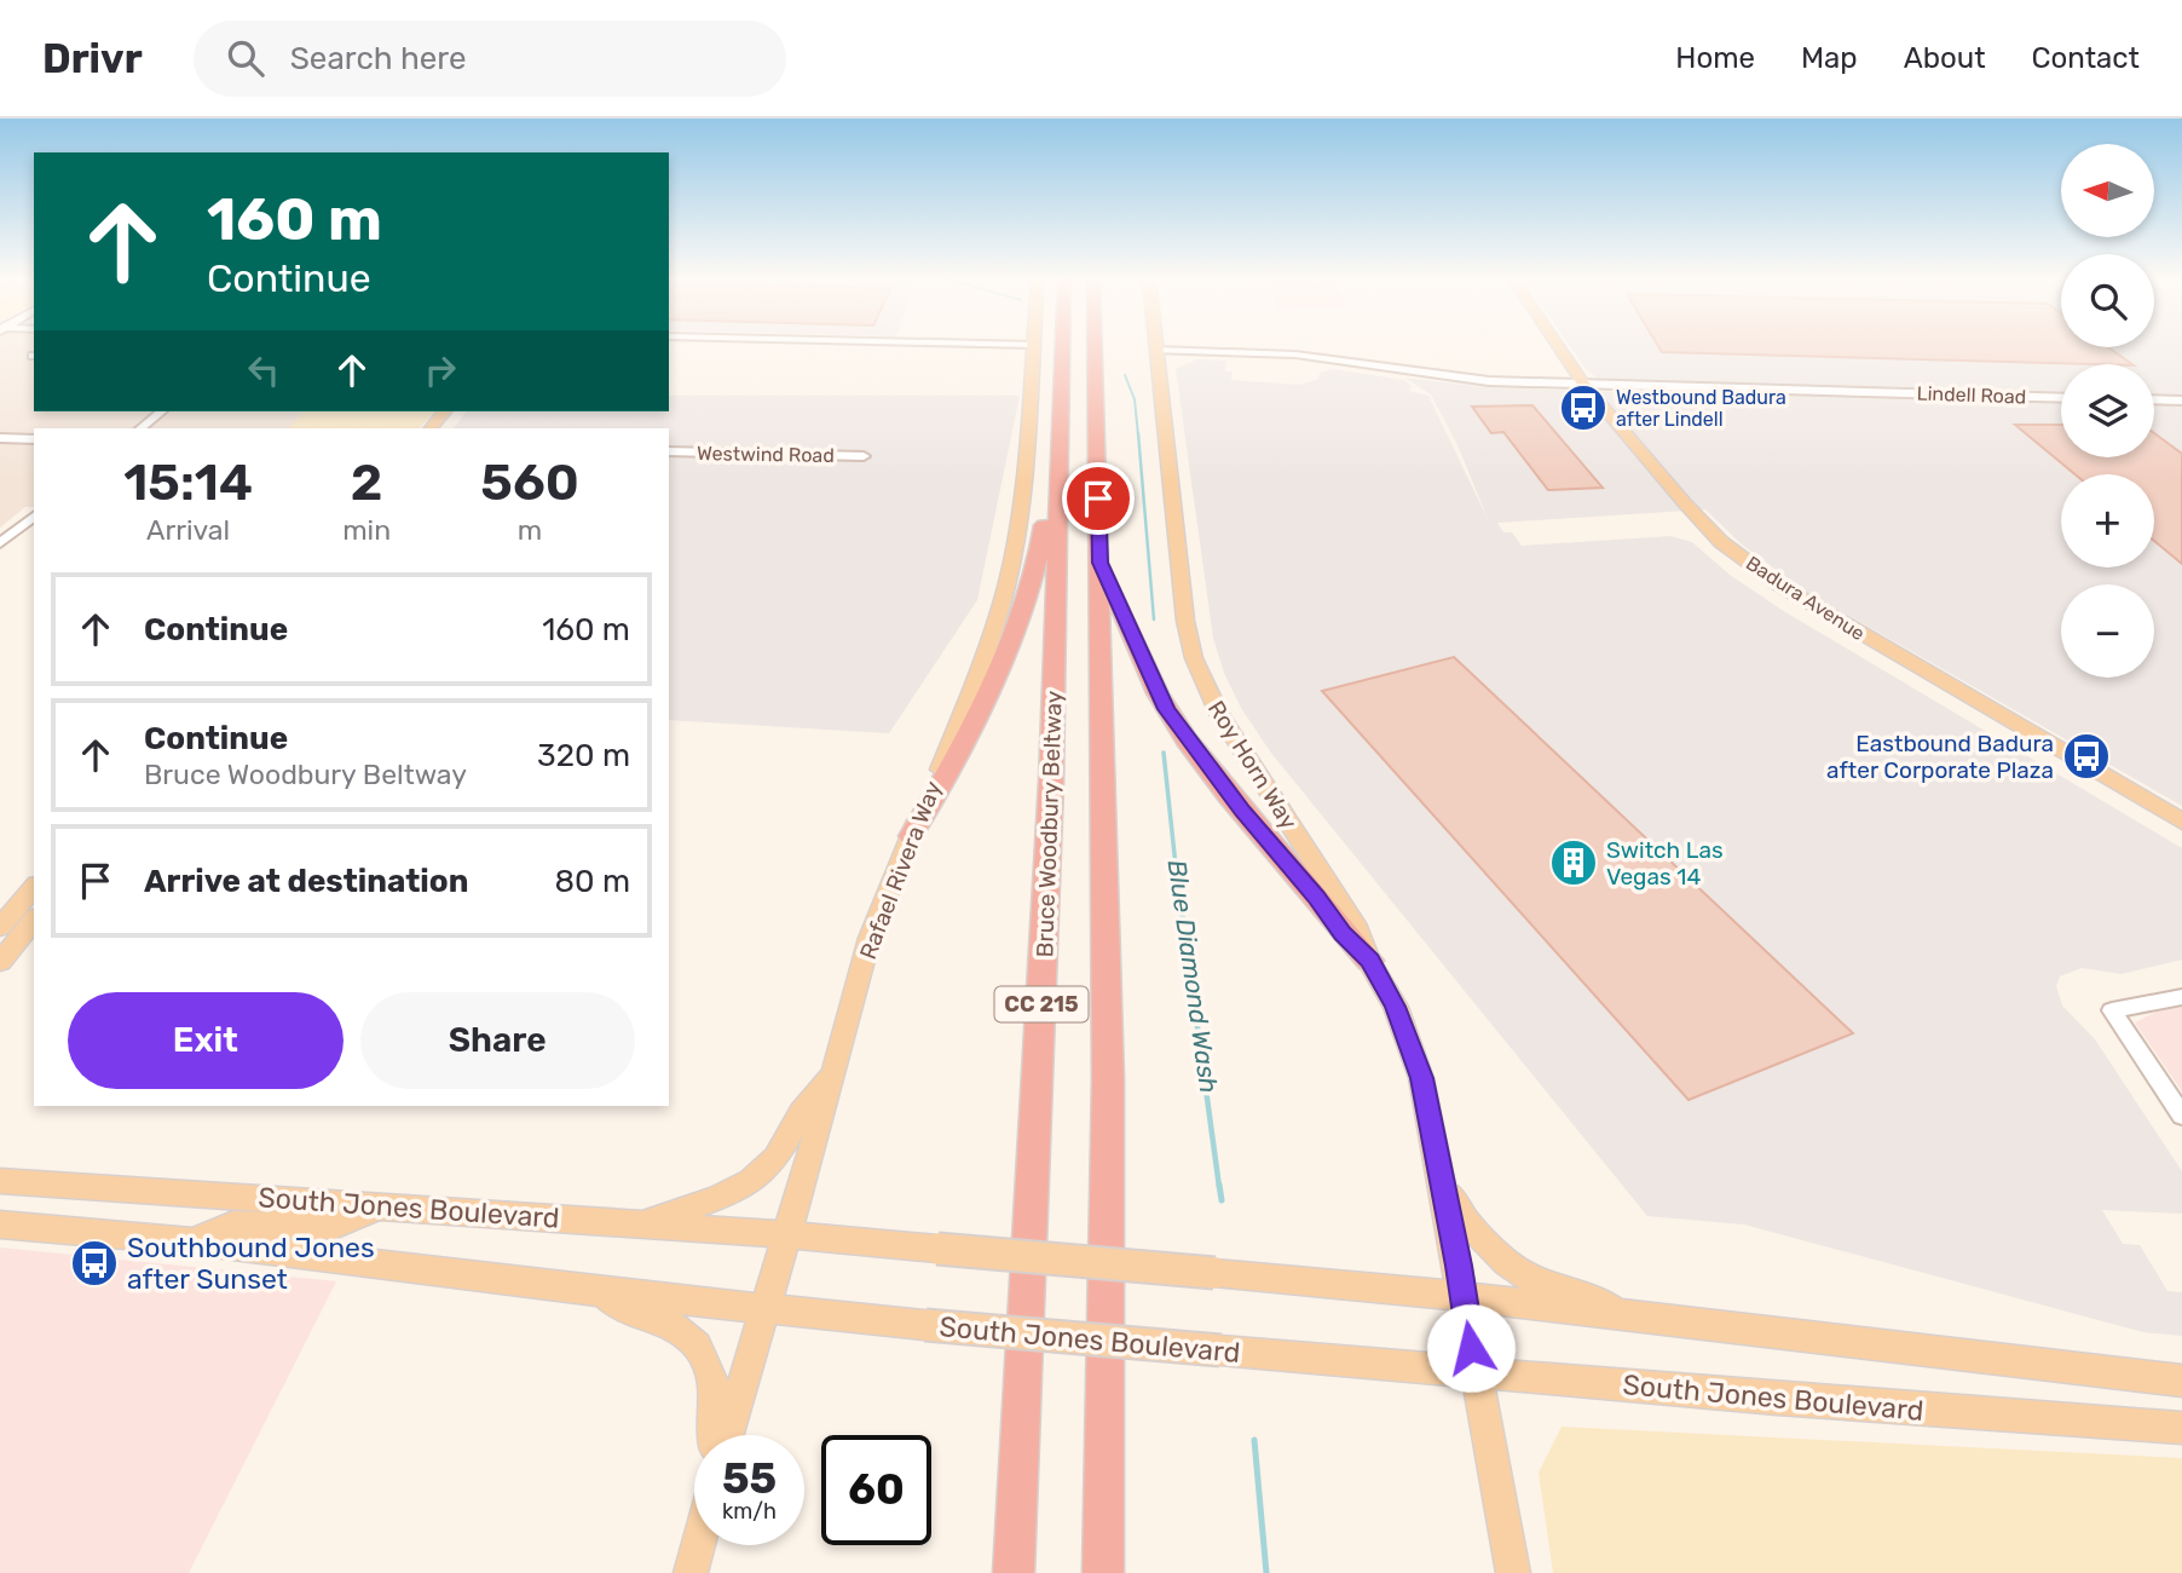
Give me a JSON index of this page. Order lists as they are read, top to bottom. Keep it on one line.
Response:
{"streets":{"highway":["Bruce Woodbury Beltway","CC 215"],"main road":["Badura Avenue","Roy Horn Way","Rafael Rivera Way","South Jones Boulevard"],"street":["Lindell Road","Westwind Road"]},"crossings":[["Lindell Road","Badura Avenue"],["Lindell Road","Roy Horn Way"],["Roy Horn Way","South Jones Boulevard"],["Rafael Rivera Way","South Jones Boulevard"]],"water":["Blue Diamond Wash"],"places":{"bus stop":["Westbound Badura after Lindell","Eastbound Badura after Corporate Plaza","Southbound Jones after Sunset"],"building":["Switch Las Vegas 14"]},"north":"left","page":{"header":"Drivr","search":"Search here","nav":["Home","Map","About","Contact"],"map_buttons":["+","−"],"turn":["160 m","Continue"],"eta":["15:14","Arrival","2","min","560","m"],"list":[{"name":"Continue","value":"160 m"},{"name":"Continue","note":"Bruce Woodbury Beltway","value":"320 m"},{"name":"Arrive at destination","value":"80 m"}],"buttons":["Exit","Share"],"speed":"55 km/h","limit":"60"}}
